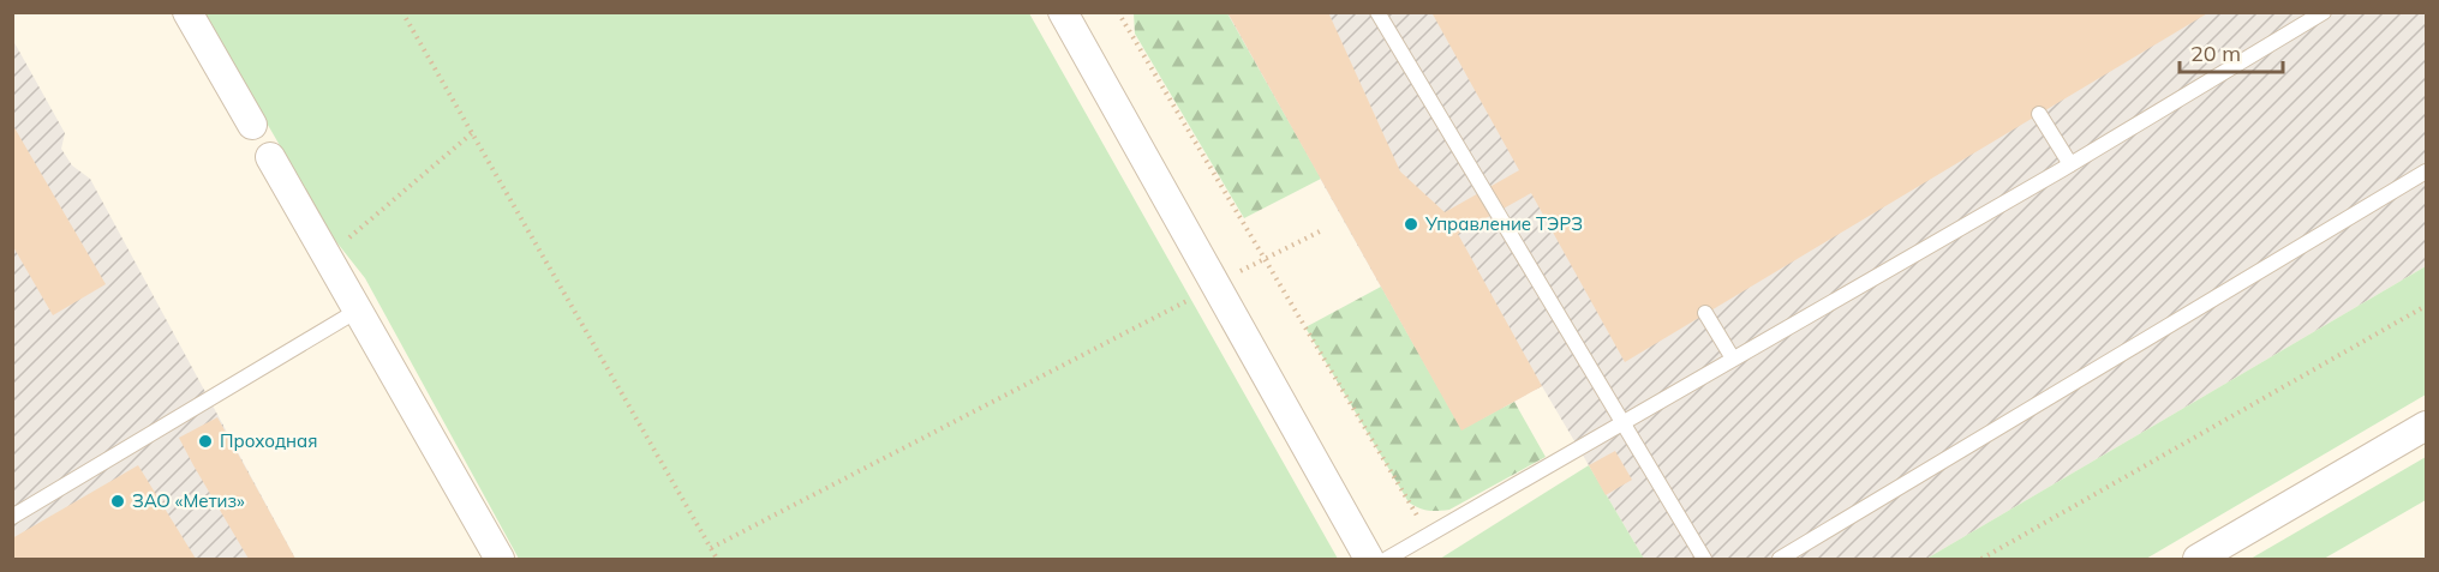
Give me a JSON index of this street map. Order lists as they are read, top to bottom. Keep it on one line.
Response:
{"places":["Управление ТЭРЗ","Проходная","ЗАО «Метиз»"],"scale_bar":"20 m"}
